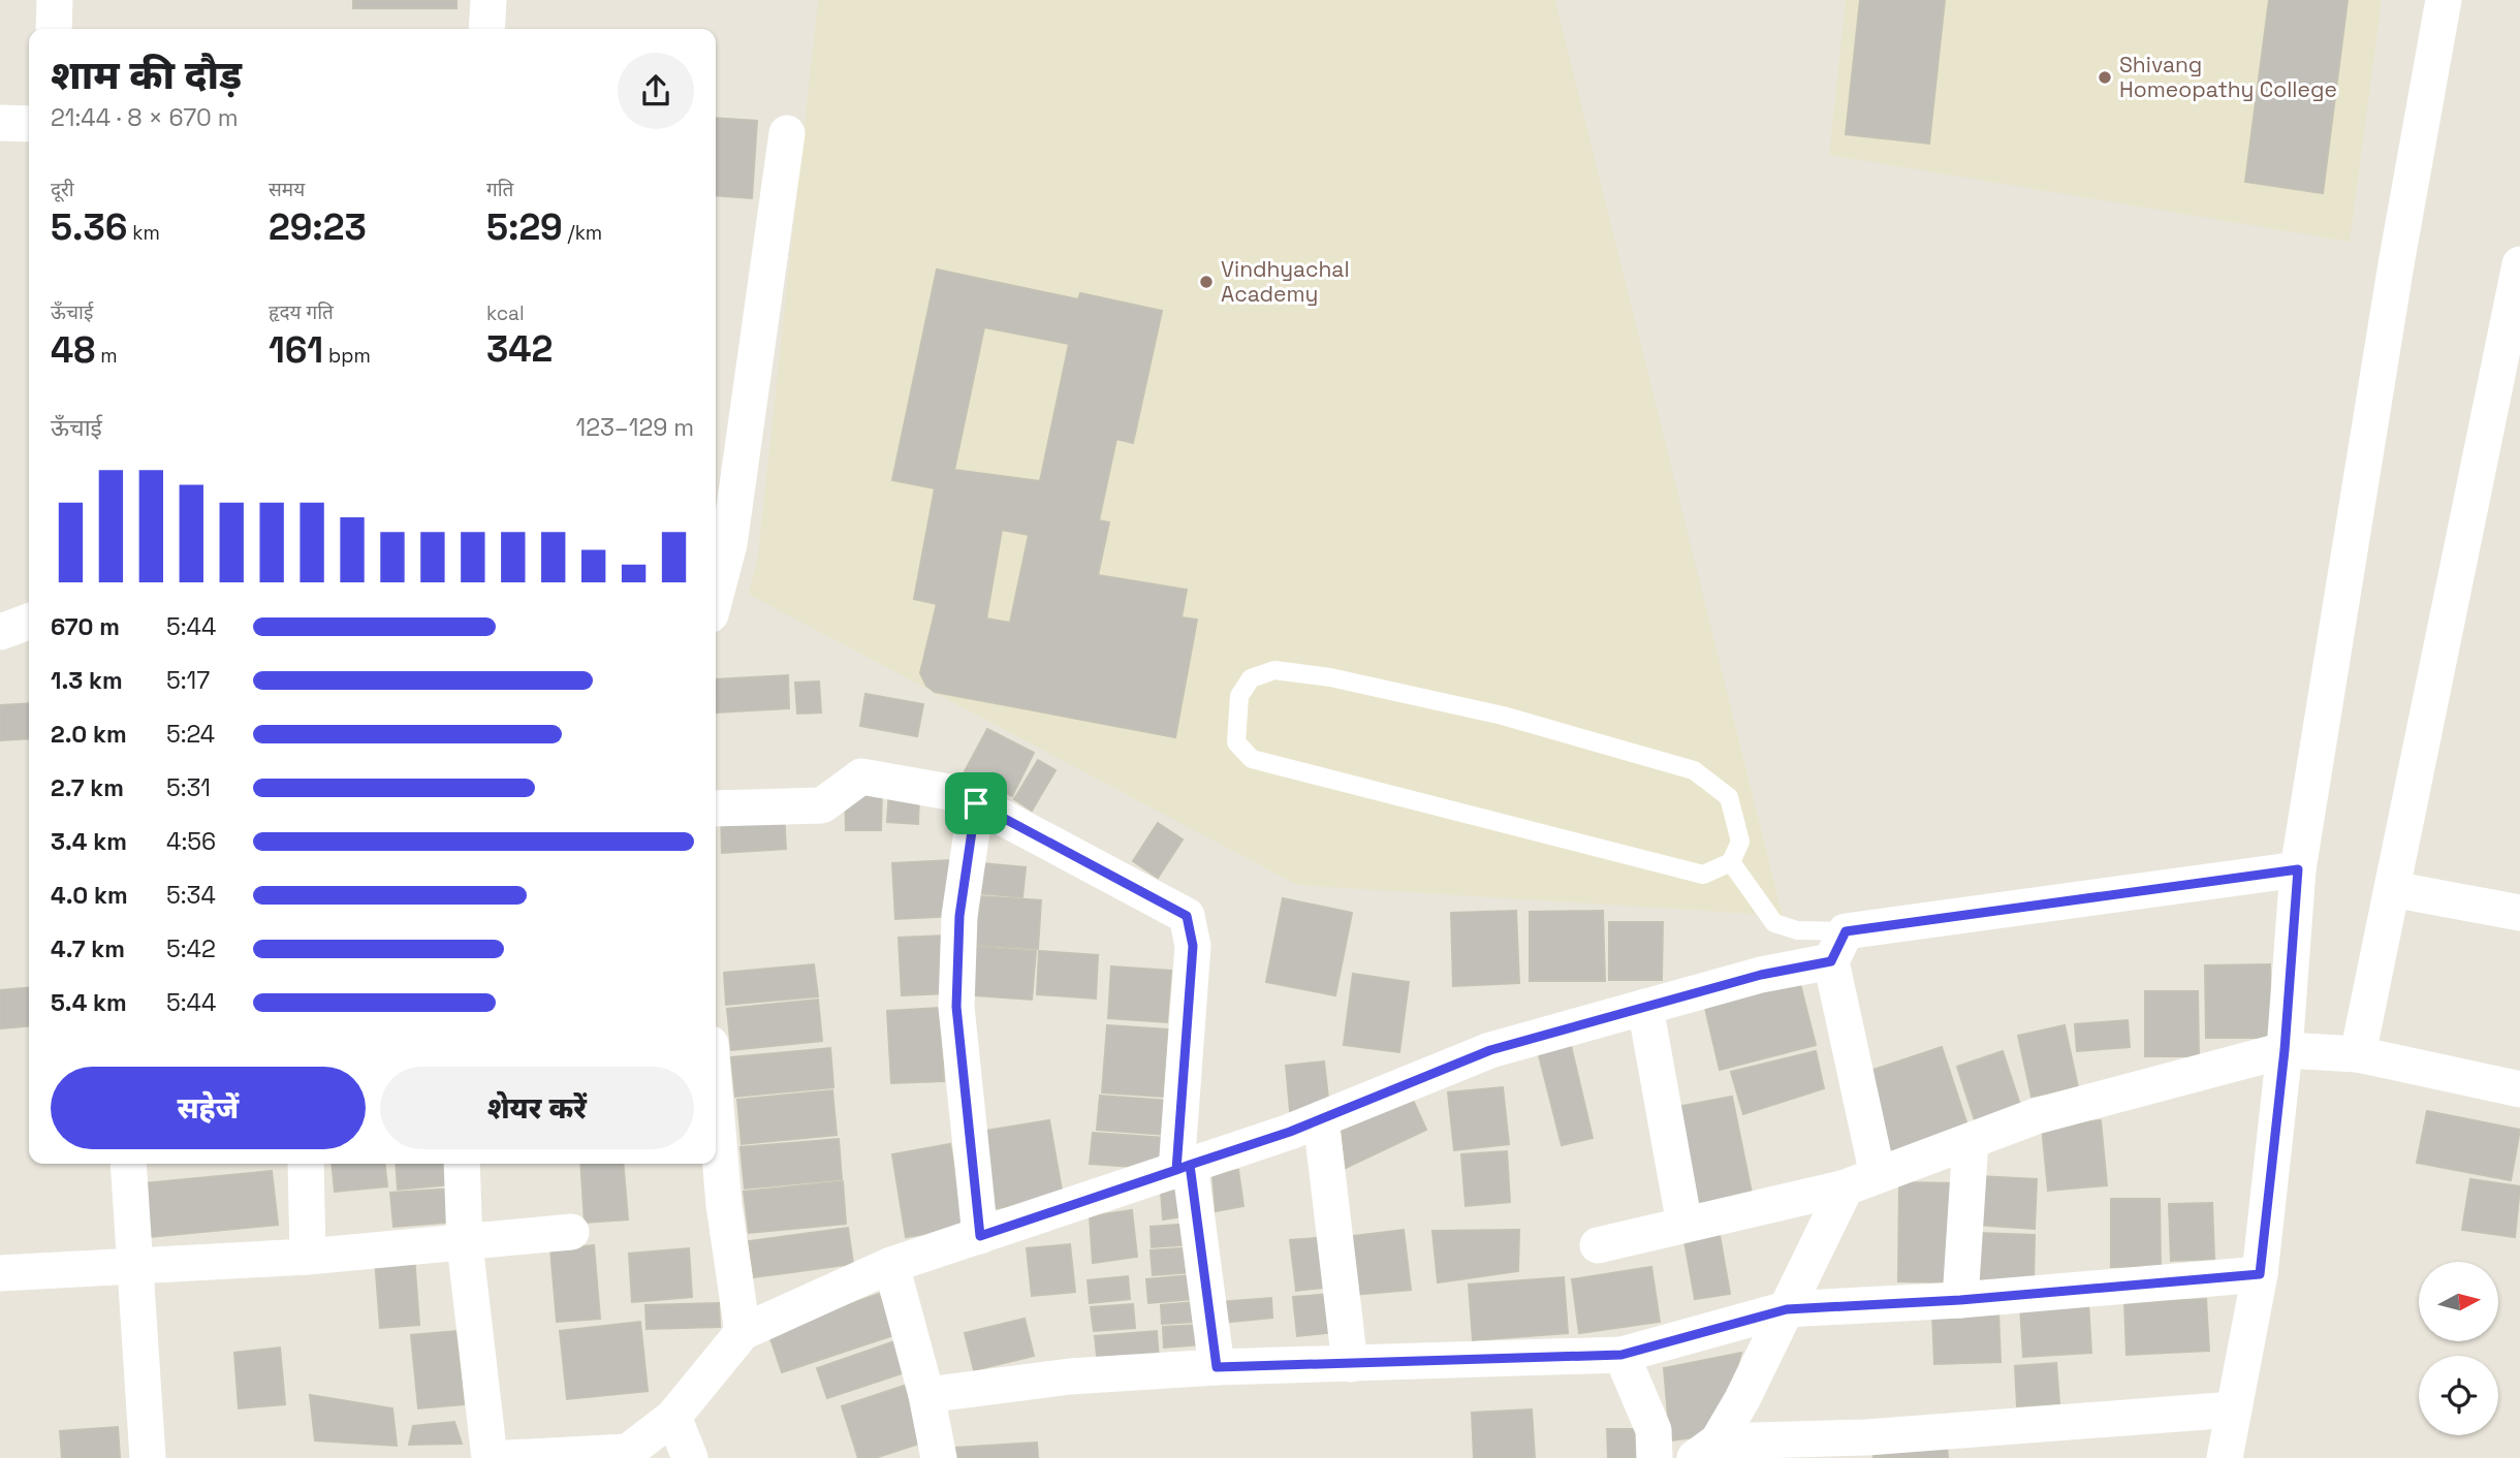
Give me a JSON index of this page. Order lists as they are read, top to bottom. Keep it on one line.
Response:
{"places":["Shivang Homeopathy College","Vindhyachal Academy"],"north":"right","page":{"heading":["शाम की दौड़","21:44 · 8 × 670 m"],"stats":[["दूरी","5.36 km"],["समय","29:23"],["गति","5:29 /km"],["ऊँचाई","48 m"],["हृदय गति","161 bpm"],["kcal","342"]],"chart":["ऊँचाई","123–129 m"],"list":[{"name":"670 m","note":"5:44"},{"name":"1.3 km","note":"5:17"},{"name":"2.0 km","note":"5:24"},{"name":"2.7 km","note":"5:31"},{"name":"3.4 km","note":"4:56"},{"name":"4.0 km","note":"5:34"},{"name":"4.7 km","note":"5:42"},{"name":"5.4 km","note":"5:44"}],"buttons":["सहेजें","शेयर करें"]}}
